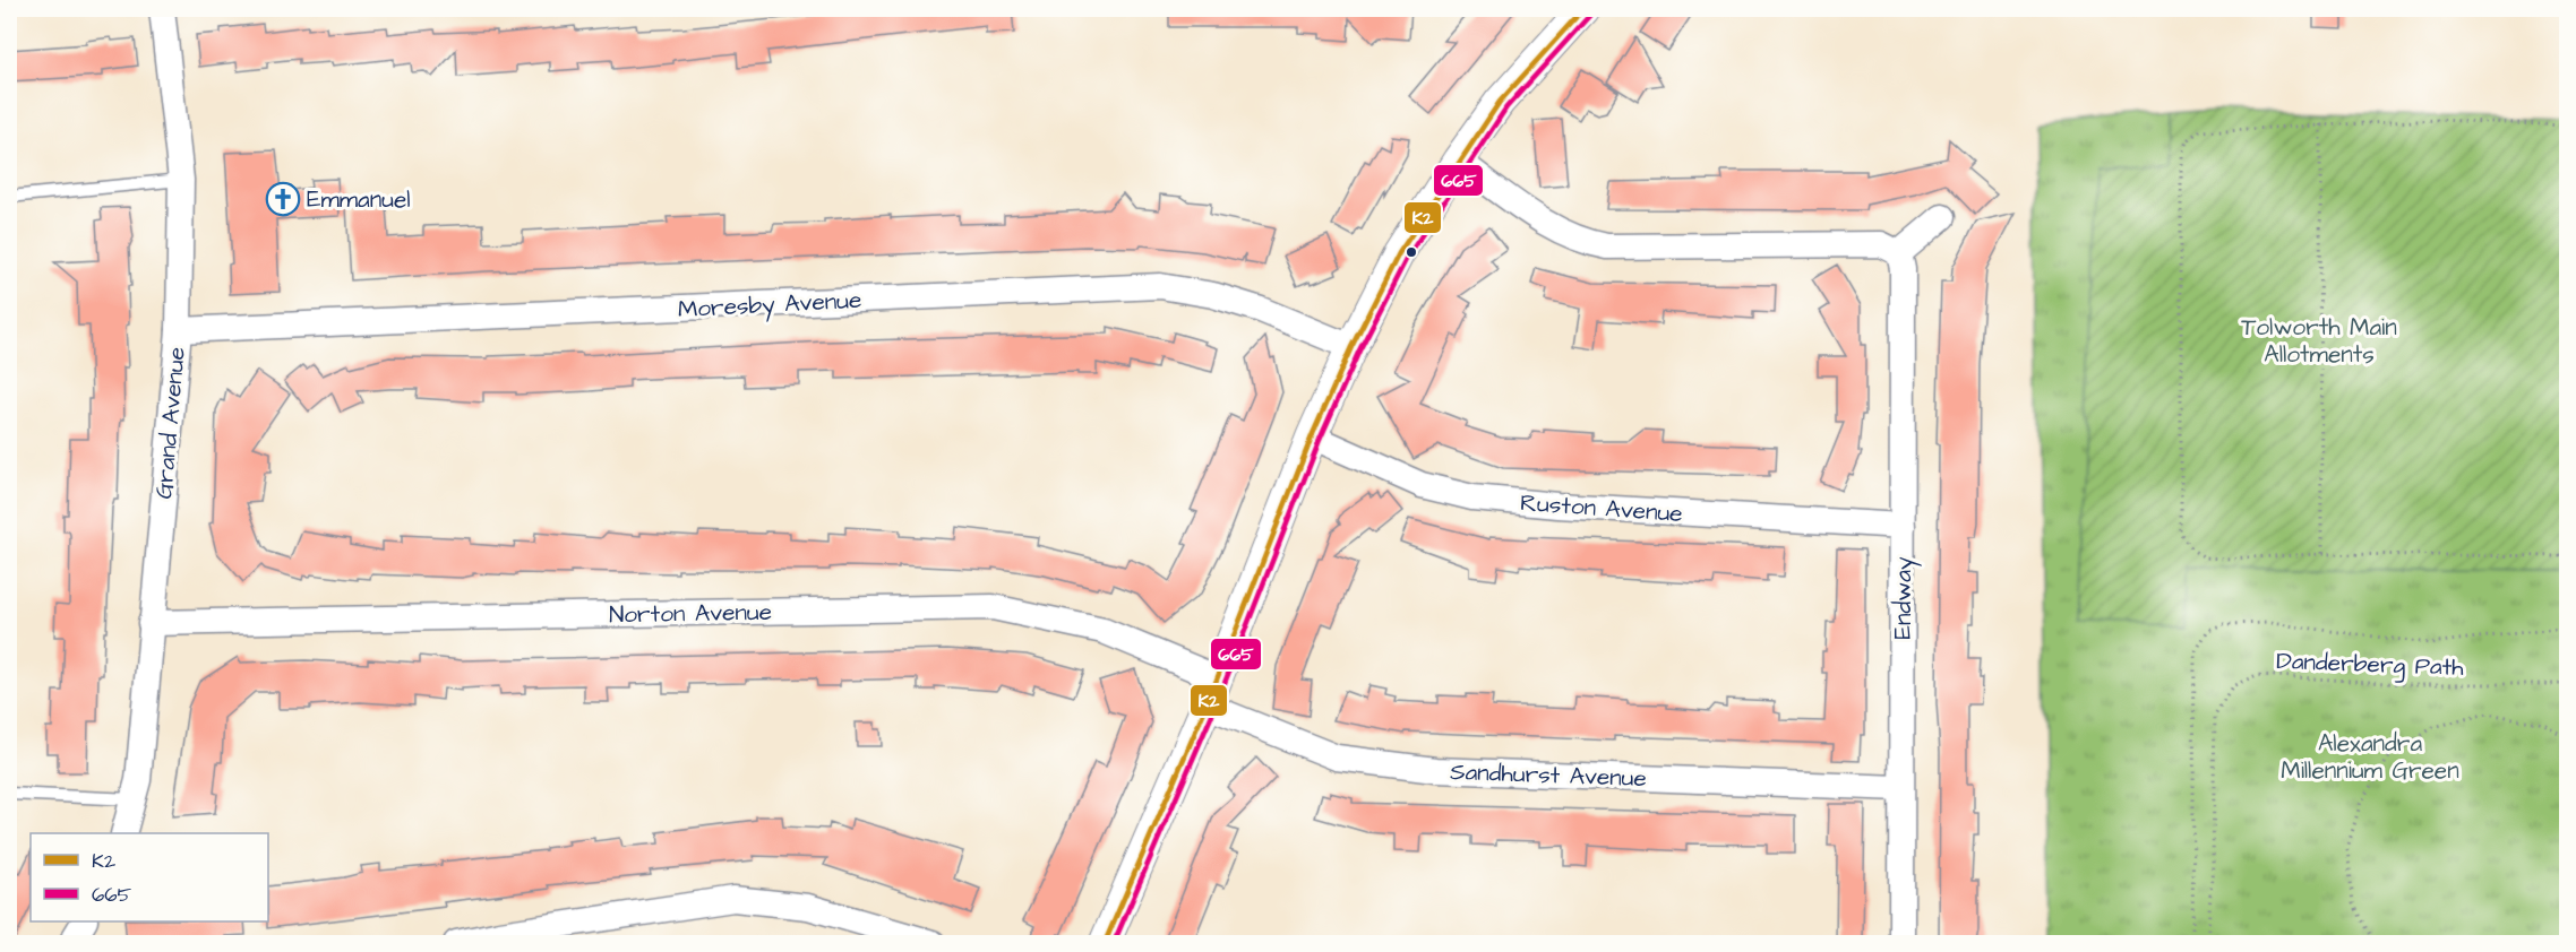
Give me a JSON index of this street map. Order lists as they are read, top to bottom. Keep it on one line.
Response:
{"streets":{"street":["Moresby Avenue","Grand Avenue","Ruston Avenue","Endway","Norton Avenue","Sandhurst Avenue"],"path":["Danderberg Path"]},"crossings":[["Moresby Avenue","Grand Avenue"],["Grand Avenue","Norton Avenue"],["Ruston Avenue","Endway"],["Endway","Sandhurst Avenue"],["Norton Avenue","Sandhurst Avenue"]],"parks":["Tolworth Main Allotments","Alexandra Millennium Green"],"places":{"church":["Emmanuel"]},"lines":["transit line K2","transit line 665"],"legend":["K2","665"]}
